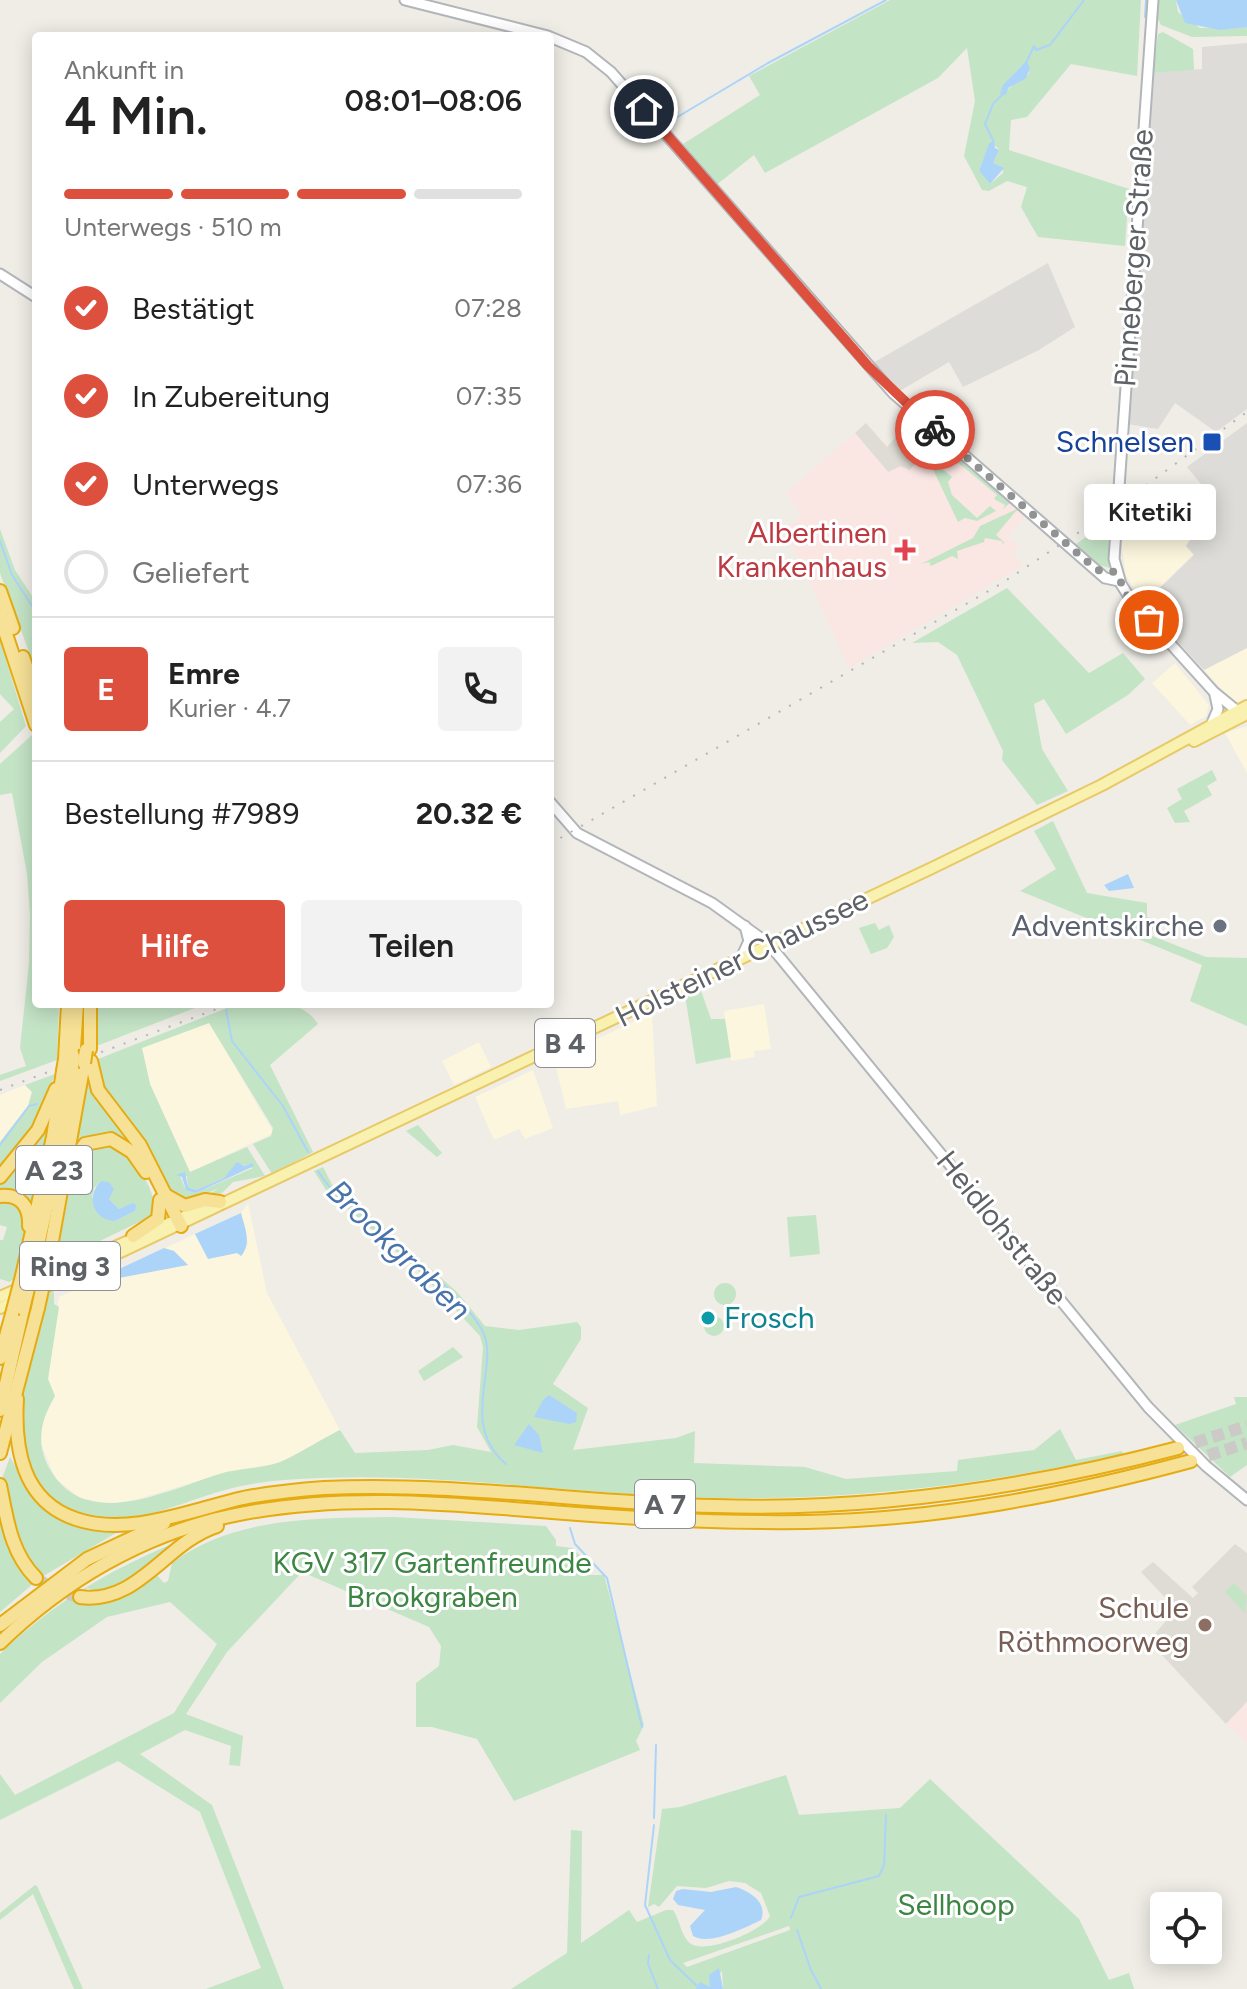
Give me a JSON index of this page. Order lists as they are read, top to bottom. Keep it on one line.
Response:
{"streets":{"highway":["A 23","Ring 3","A 7"],"main road":["Pinneberger Straße","Holsteiner Chaussee","B 4","Heidlohstraße"]},"crossings":[["Holsteiner Chaussee","A 23"],["Holsteiner Chaussee","Heidlohstraße"],["Holsteiner Chaussee","Ring 3"]],"water":["Brookgraben"],"parks":["KGV 317 Gartenfreunde Brookgraben","Sellhoop"],"places":{"transit":["Schnelsen"],"health":["Albertinen Krankenhaus"],"other":["Kitetiki","Adventskirche","Frosch","Schule Röthmoorweg"]},"page":{"heading":["4 Min.","Ankunft in","08:01–08:06"],"panel":["Emre","Kurier · 4.7","Bestellung #7989","20.32 €"],"bar":"Unterwegs · 510 m","list":[["Bestätigt","07:28"],["In Zubereitung","07:35"],["Unterwegs","07:36"],"Geliefert"],"bubble":"Kitetiki","round":"E","buttons":["Hilfe","Teilen"]}}
